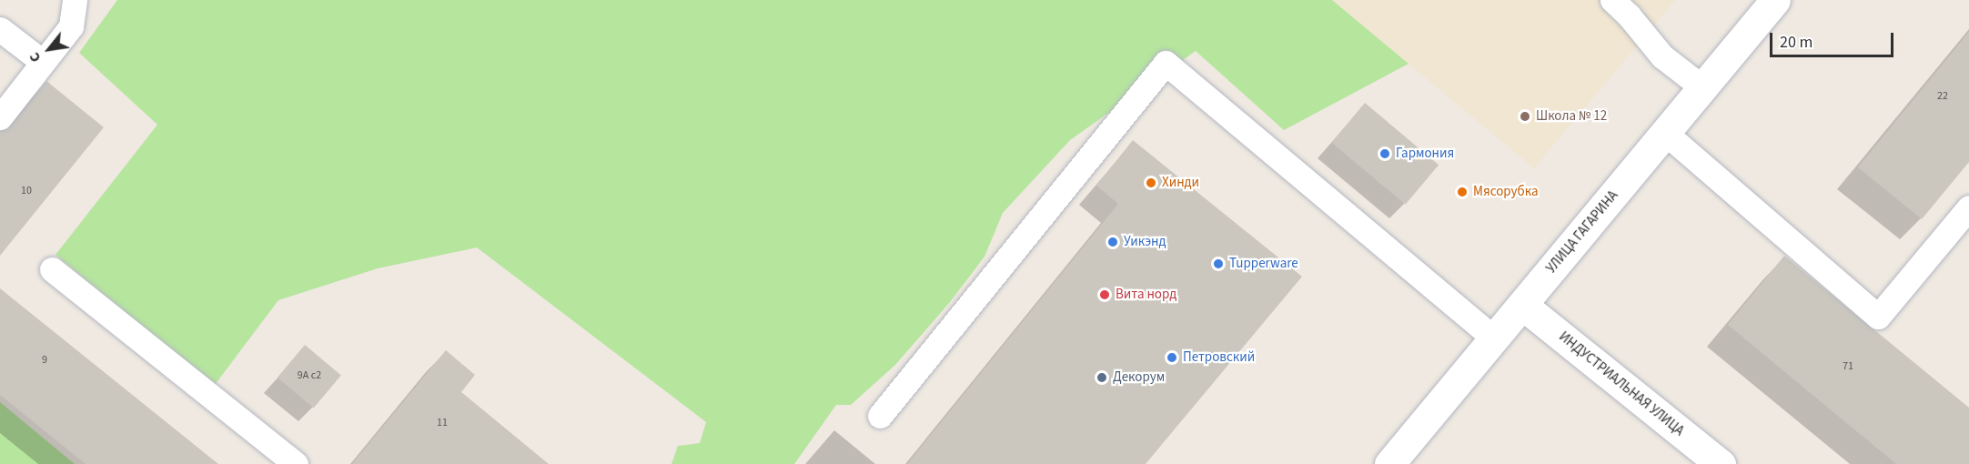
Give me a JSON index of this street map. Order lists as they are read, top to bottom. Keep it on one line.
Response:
{"streets":{"street":["УЛИЦА ГАГАРИНА","ИНДУСТРИАЛЬНАЯ УЛИЦА"]},"crossings":[["УЛИЦА ГАГАРИНА","ИНДУСТРИАЛЬНАЯ УЛИЦА"]],"places":["Школа № 12","Гармония","Хинди","Мясорубка","Уикэнд","Tupperware","Вита норд","Петровский","Декорум"],"house_numbers":["22","10","9","71","9А с2","11"],"scale_bar":"20 m","north":"bottom left"}
